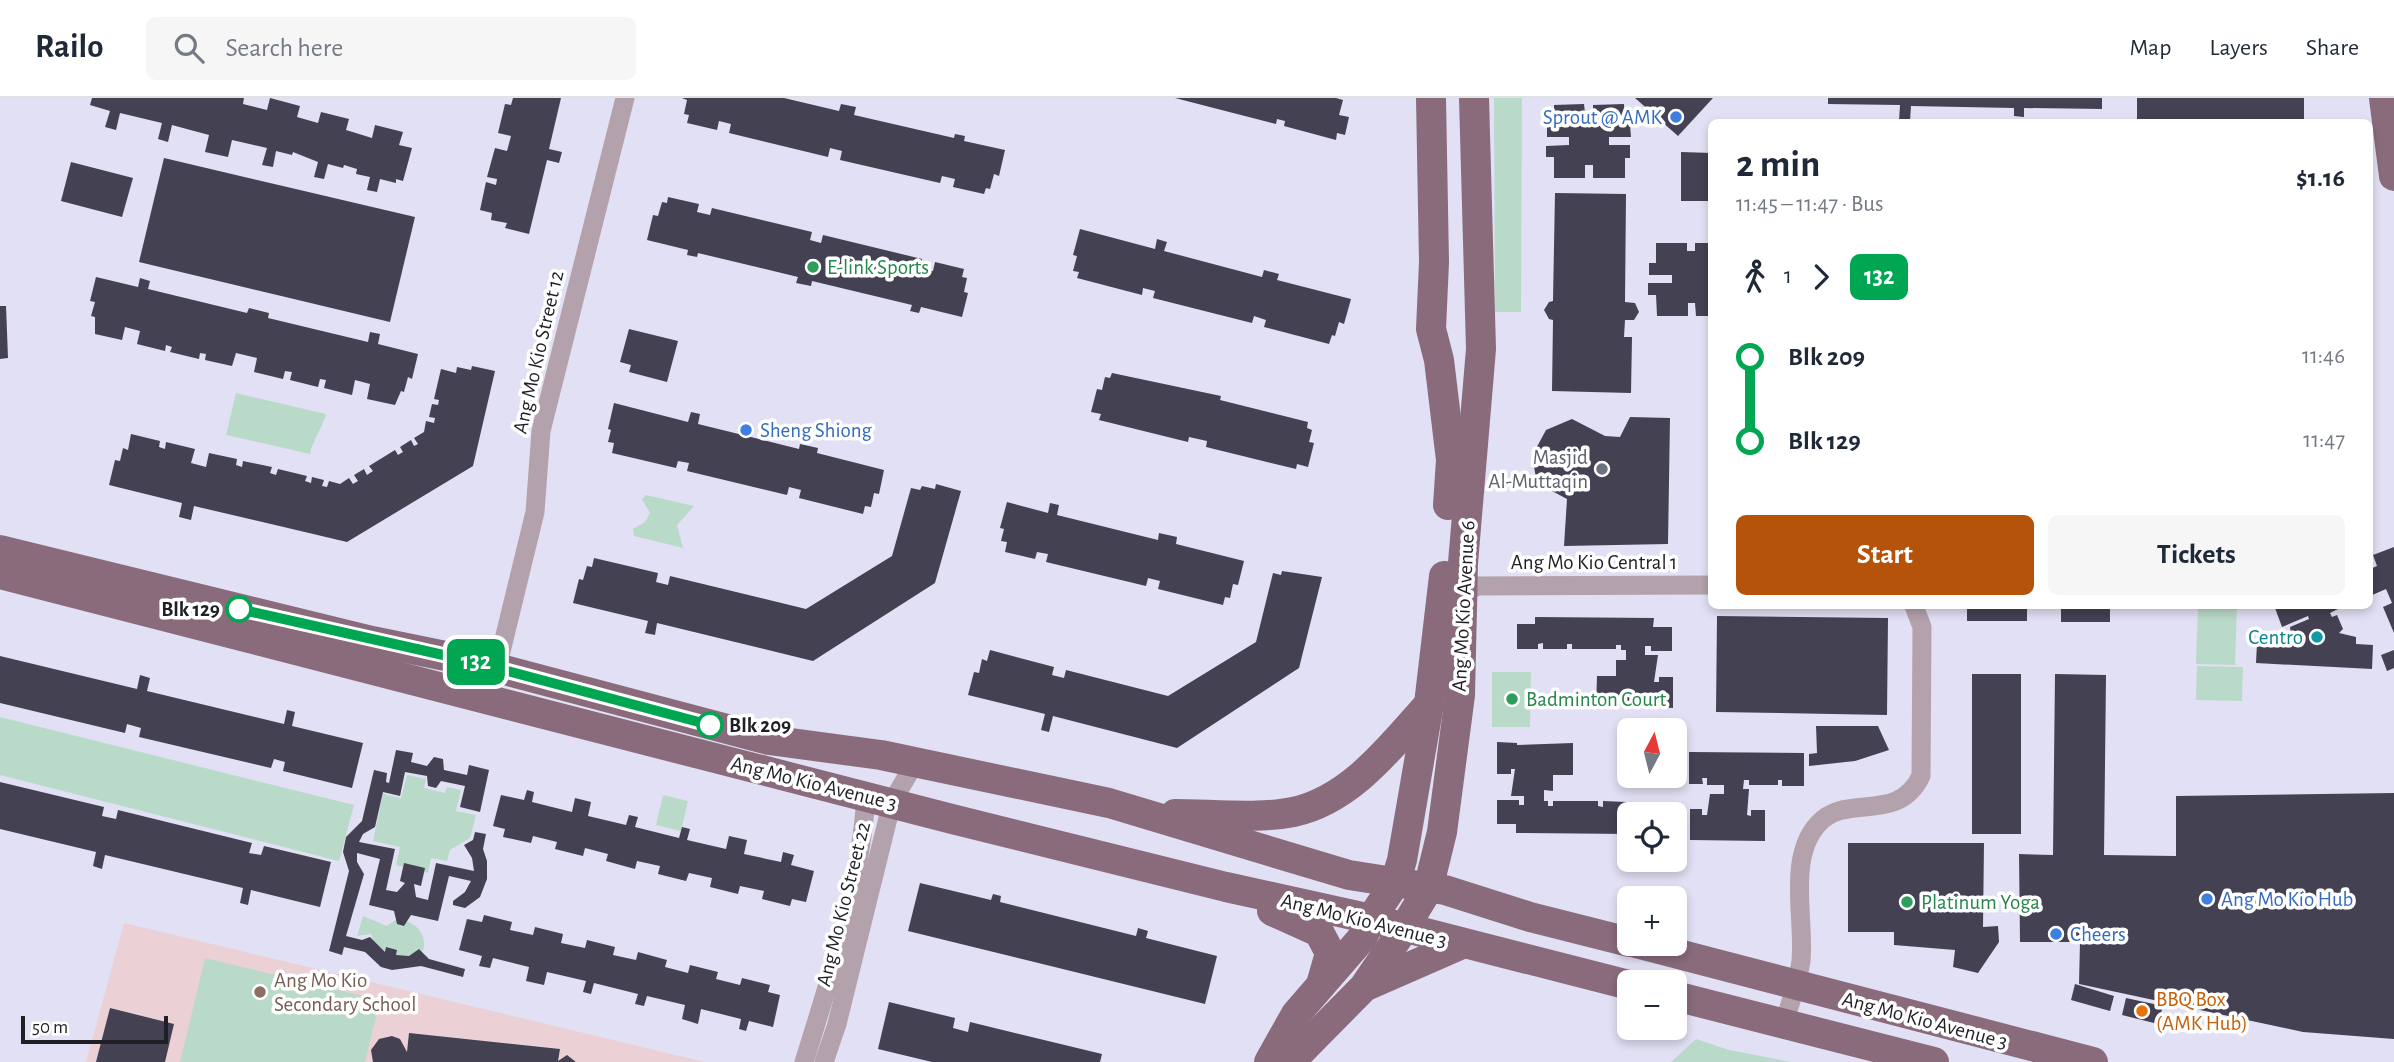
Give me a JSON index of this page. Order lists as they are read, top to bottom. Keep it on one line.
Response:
{"streets":{"main road":["Ang Mo Kio Avenue 6","Ang Mo Kio Avenue 3"],"street":["Ang Mo Kio Street 12","Ang Mo Kio Central 1","Ang Mo Kio Street 22"]},"crossings":[["Ang Mo Kio Street 12","Ang Mo Kio Avenue 3"],["Ang Mo Kio Central 1","Ang Mo Kio Avenue 6"],["Ang Mo Kio Avenue 6","Ang Mo Kio Avenue 3"],["Ang Mo Kio Avenue 3","Ang Mo Kio Street 22"]],"places":["Sprout @ AMK","E-link Sports","Sheng Shiong","Masjid Al-Muttaqin","Blk 129","Centro","Badminton Court","Blk 209","Ang Mo Kio Hub","Platinum Yoga","Cheers","Ang Mo Kio Secondary School","BBQ Box (AMK Hub)"],"lines":["bus line 132"],"scale_bar":"50 m","north":"top","page":{"header":"Railo","search":"Search here","nav":["Map","Layers","Share"],"on_map":"132","heading":["2 min","11:45 – 11:47 · Bus","$1.16"],"legs":["1","132"],"list":[{"name":"Blk 209","value":"11:46"},{"name":"Blk 129","value":"11:47"}],"buttons":["Start","Tickets"],"map_buttons":["+","−"],"scale":"50 m"}}
